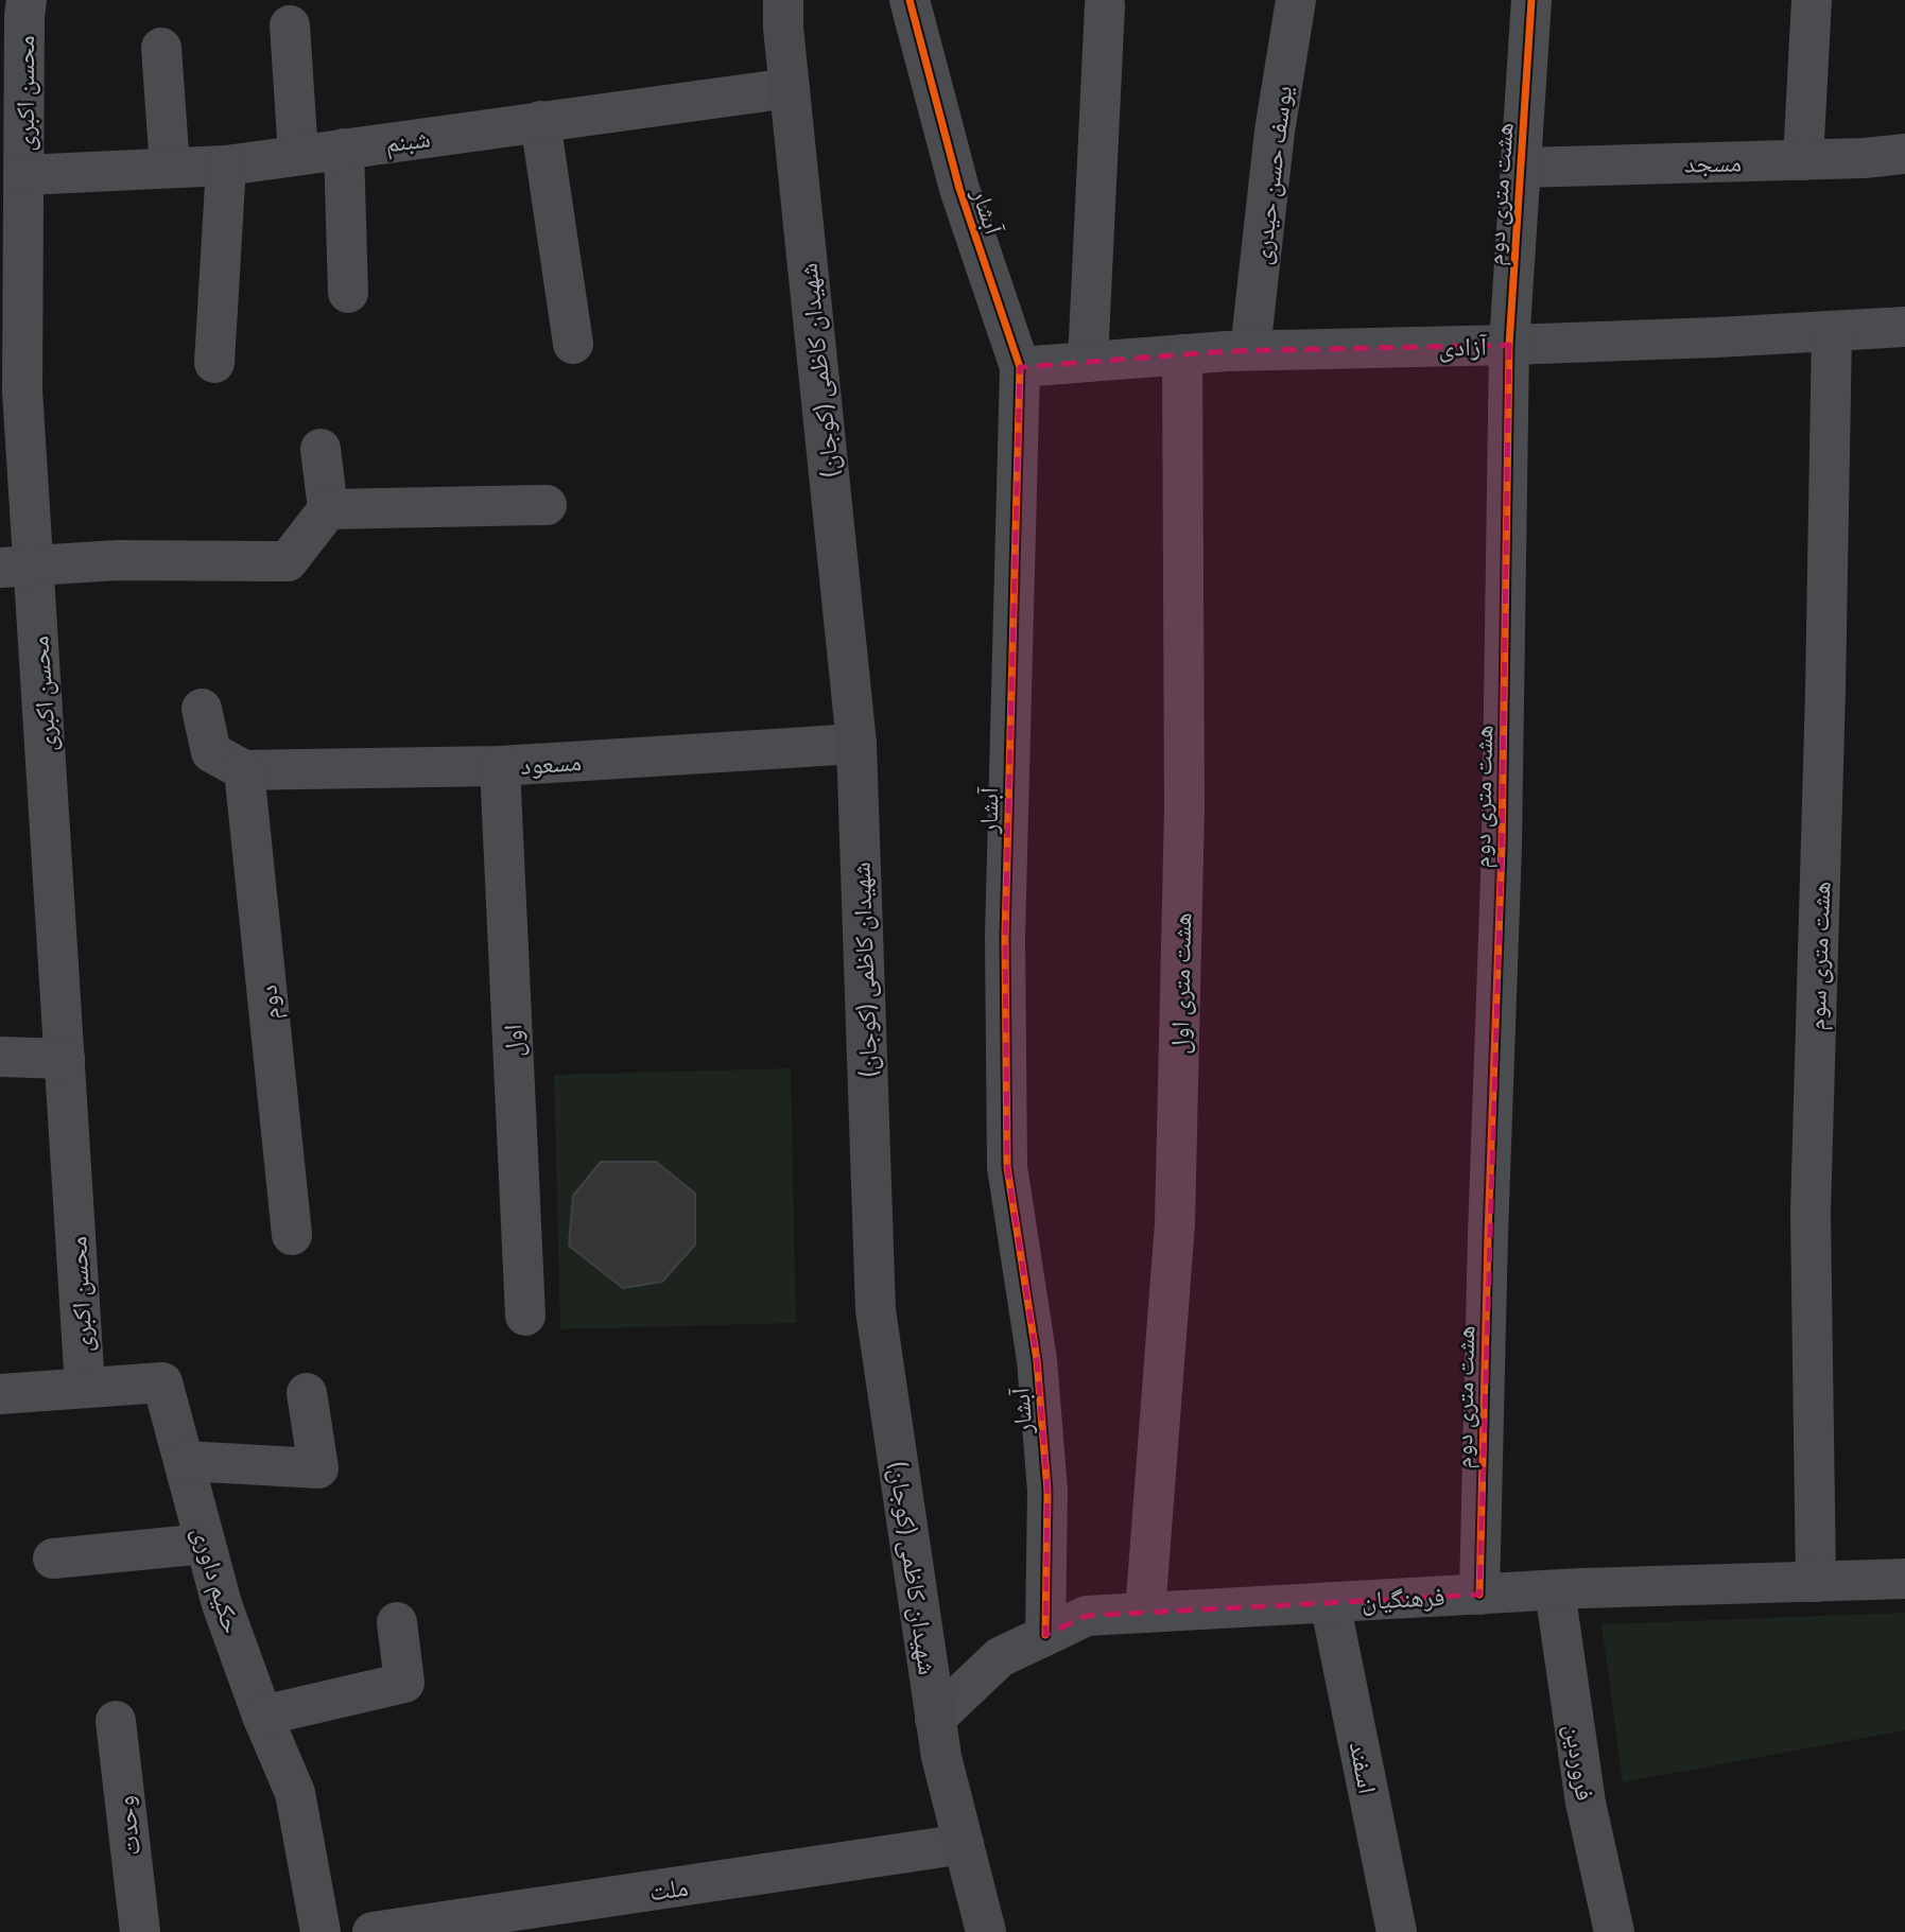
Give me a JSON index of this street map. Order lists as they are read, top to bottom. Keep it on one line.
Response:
{"streets":{"main road":["شهیدان کاظمی (کوجان)"],"street":["محسن اکبری","شبنم","مسجد","یوسف حسن حیدری","هشت متری دوم","آبشار","آزادی","مسعود","هشت متری سوم","هشت متری اول","دوم","اول","حکیم داوری","فرهنگیان","فروردین","اسفند","وحدت","ملت"]},"crossings":[["محسن اکبری","شبنم"],["محسن اکبری","حکیم داوری"],["شبنم","شهیدان کاظمی (کوجان)"],["مسجد","هشت متری دوم"],["یوسف حسن حیدری","آزادی"],["هشت متری دوم","آزادی"],["هشت متری دوم","فرهنگیان"],["آبشار","آزادی"],["آبشار","فرهنگیان"],["آزادی","هشت متری سوم"],["آزادی","هشت متری اول"],["شهیدان کاظمی (کوجان)","مسعود"],["شهیدان کاظمی (کوجان)","فرهنگیان"],["شهیدان کاظمی (کوجان)","ملت"],["مسعود","دوم"],["مسعود","اول"],["هشت متری سوم","فرهنگیان"],["هشت متری اول","فرهنگیان"],["فرهنگیان","فروردین"],["فرهنگیان","اسفند"]]}
